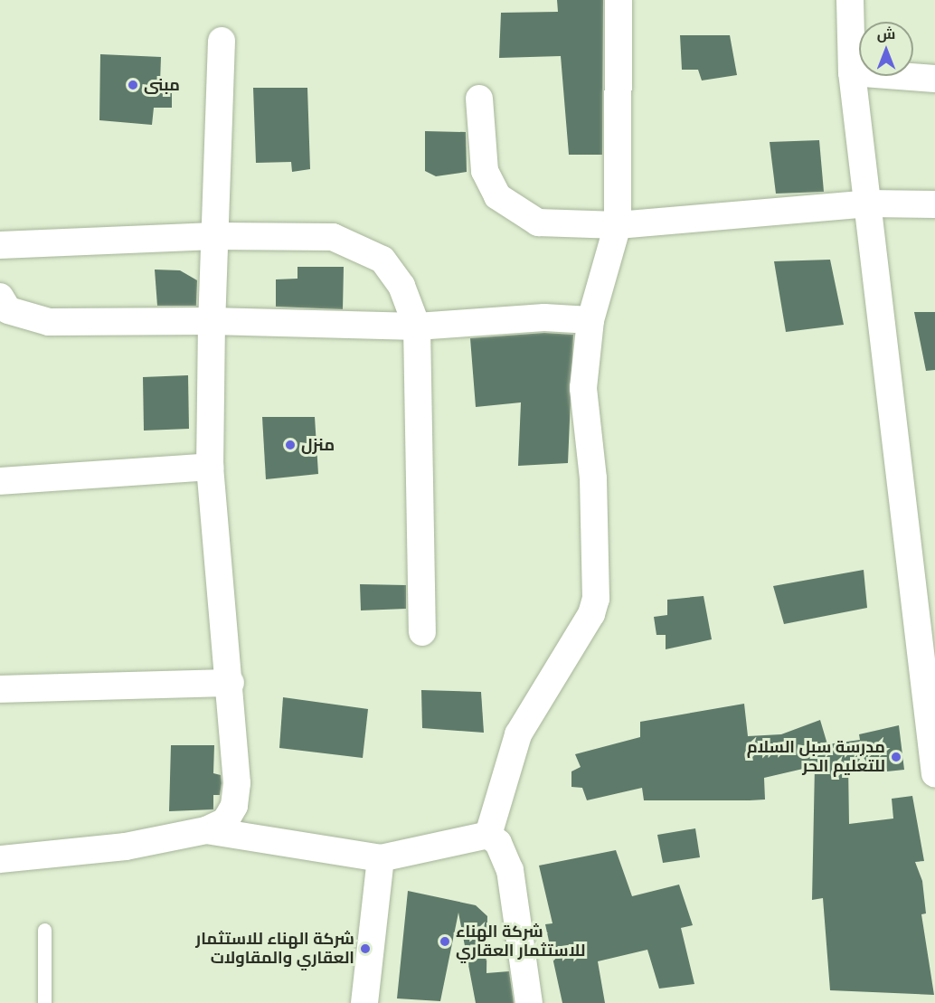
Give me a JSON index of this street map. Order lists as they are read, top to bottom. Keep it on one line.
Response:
{"places":["مبنى","منزل","مدرسة سبل السلام للتعليم الحر","شركة الهناء للاستثمار العقاري","شركة الهناء للاستثمار العقاري والمقاولات"],"north":"top"}
